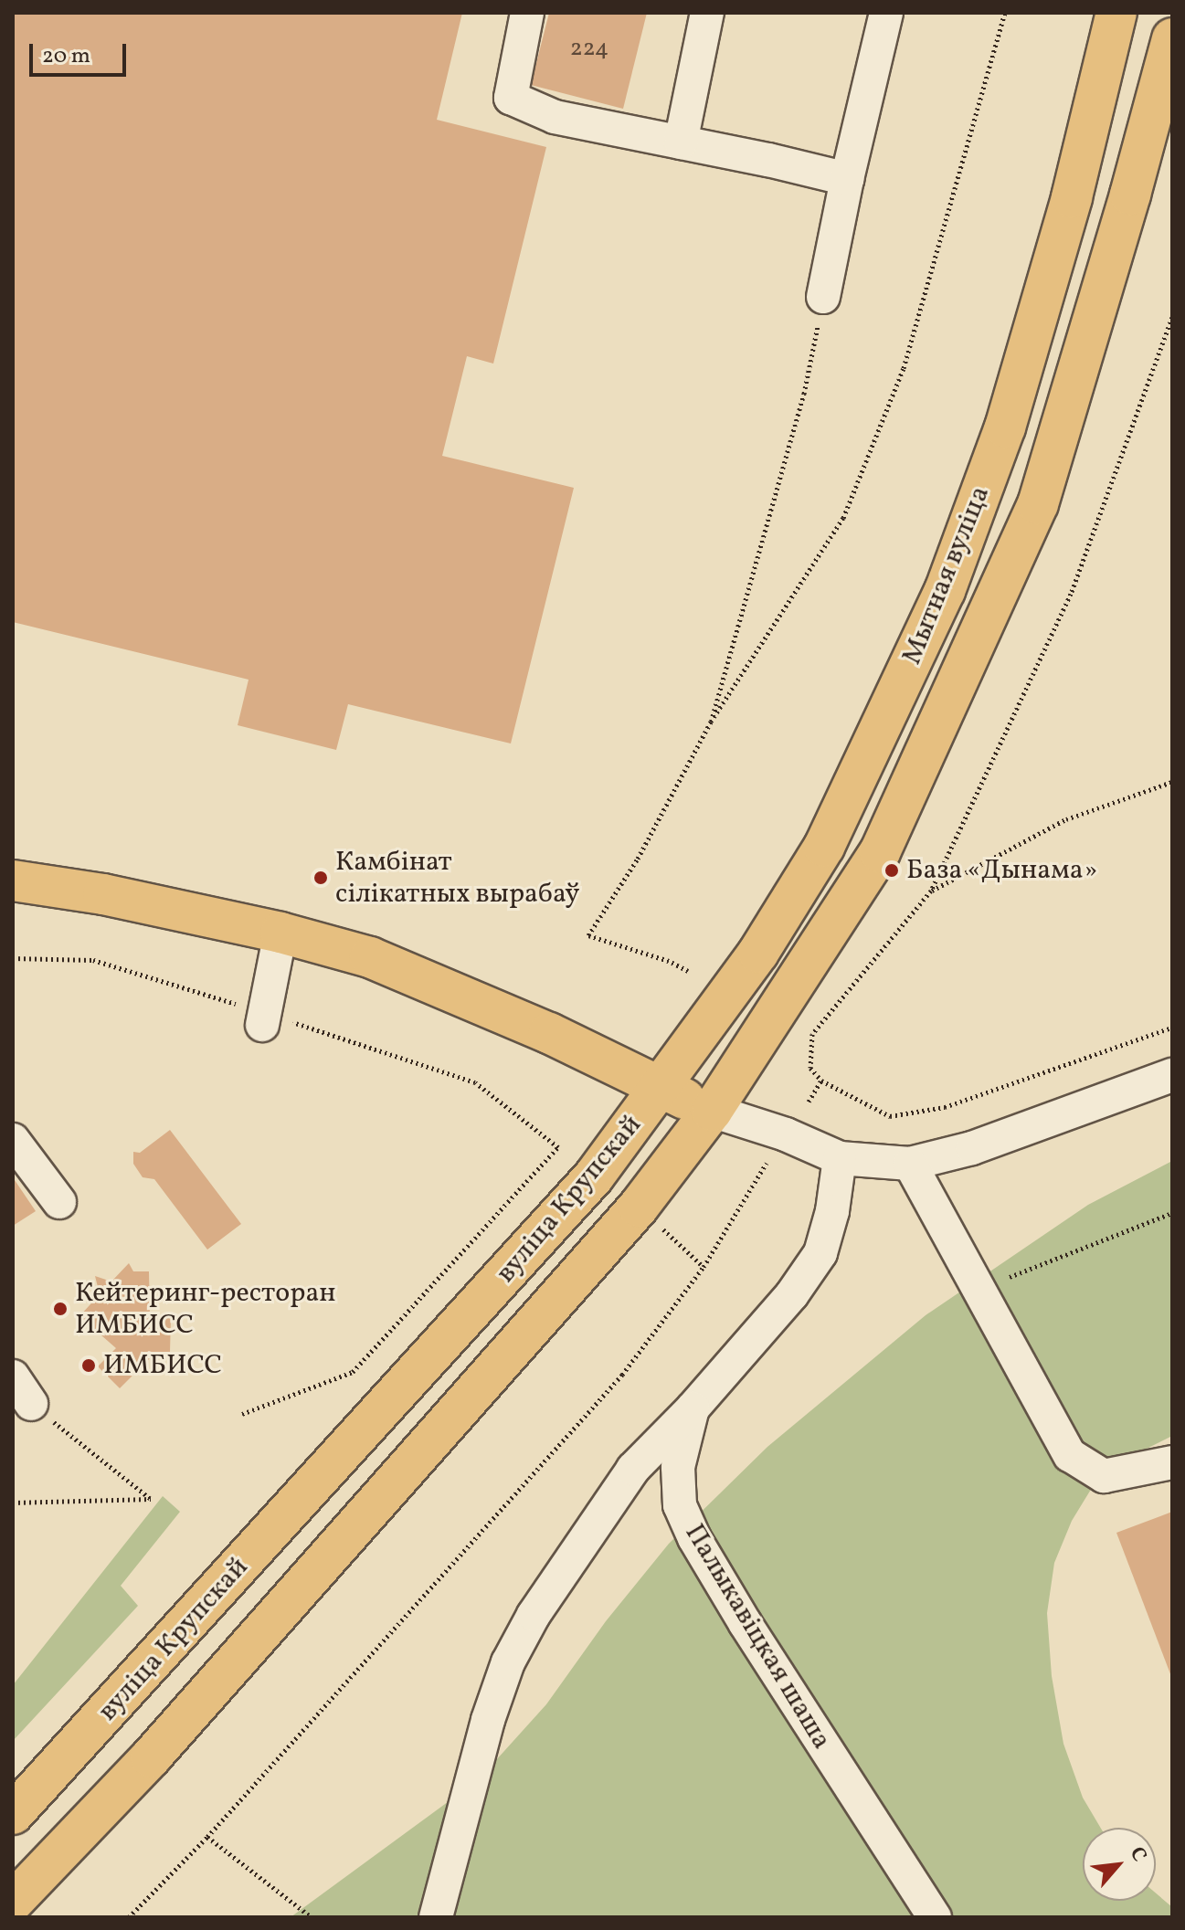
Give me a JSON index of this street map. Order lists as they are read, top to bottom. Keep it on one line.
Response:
{"streets":{"main road":["Мытная вуліца","вуліца Крупскай"],"street":["Палыкавіцкая шаша"]},"crossings":[["Мытная вуліца","вуліца Крупскай"]],"places":["База «Дынама»","Камбінат сілікатных вырабаў","Кейтеринг-ресторан ИМБИСС","ИМБИСС"],"house_numbers":["224"],"scale_bar":"20 m","north":"top right"}
